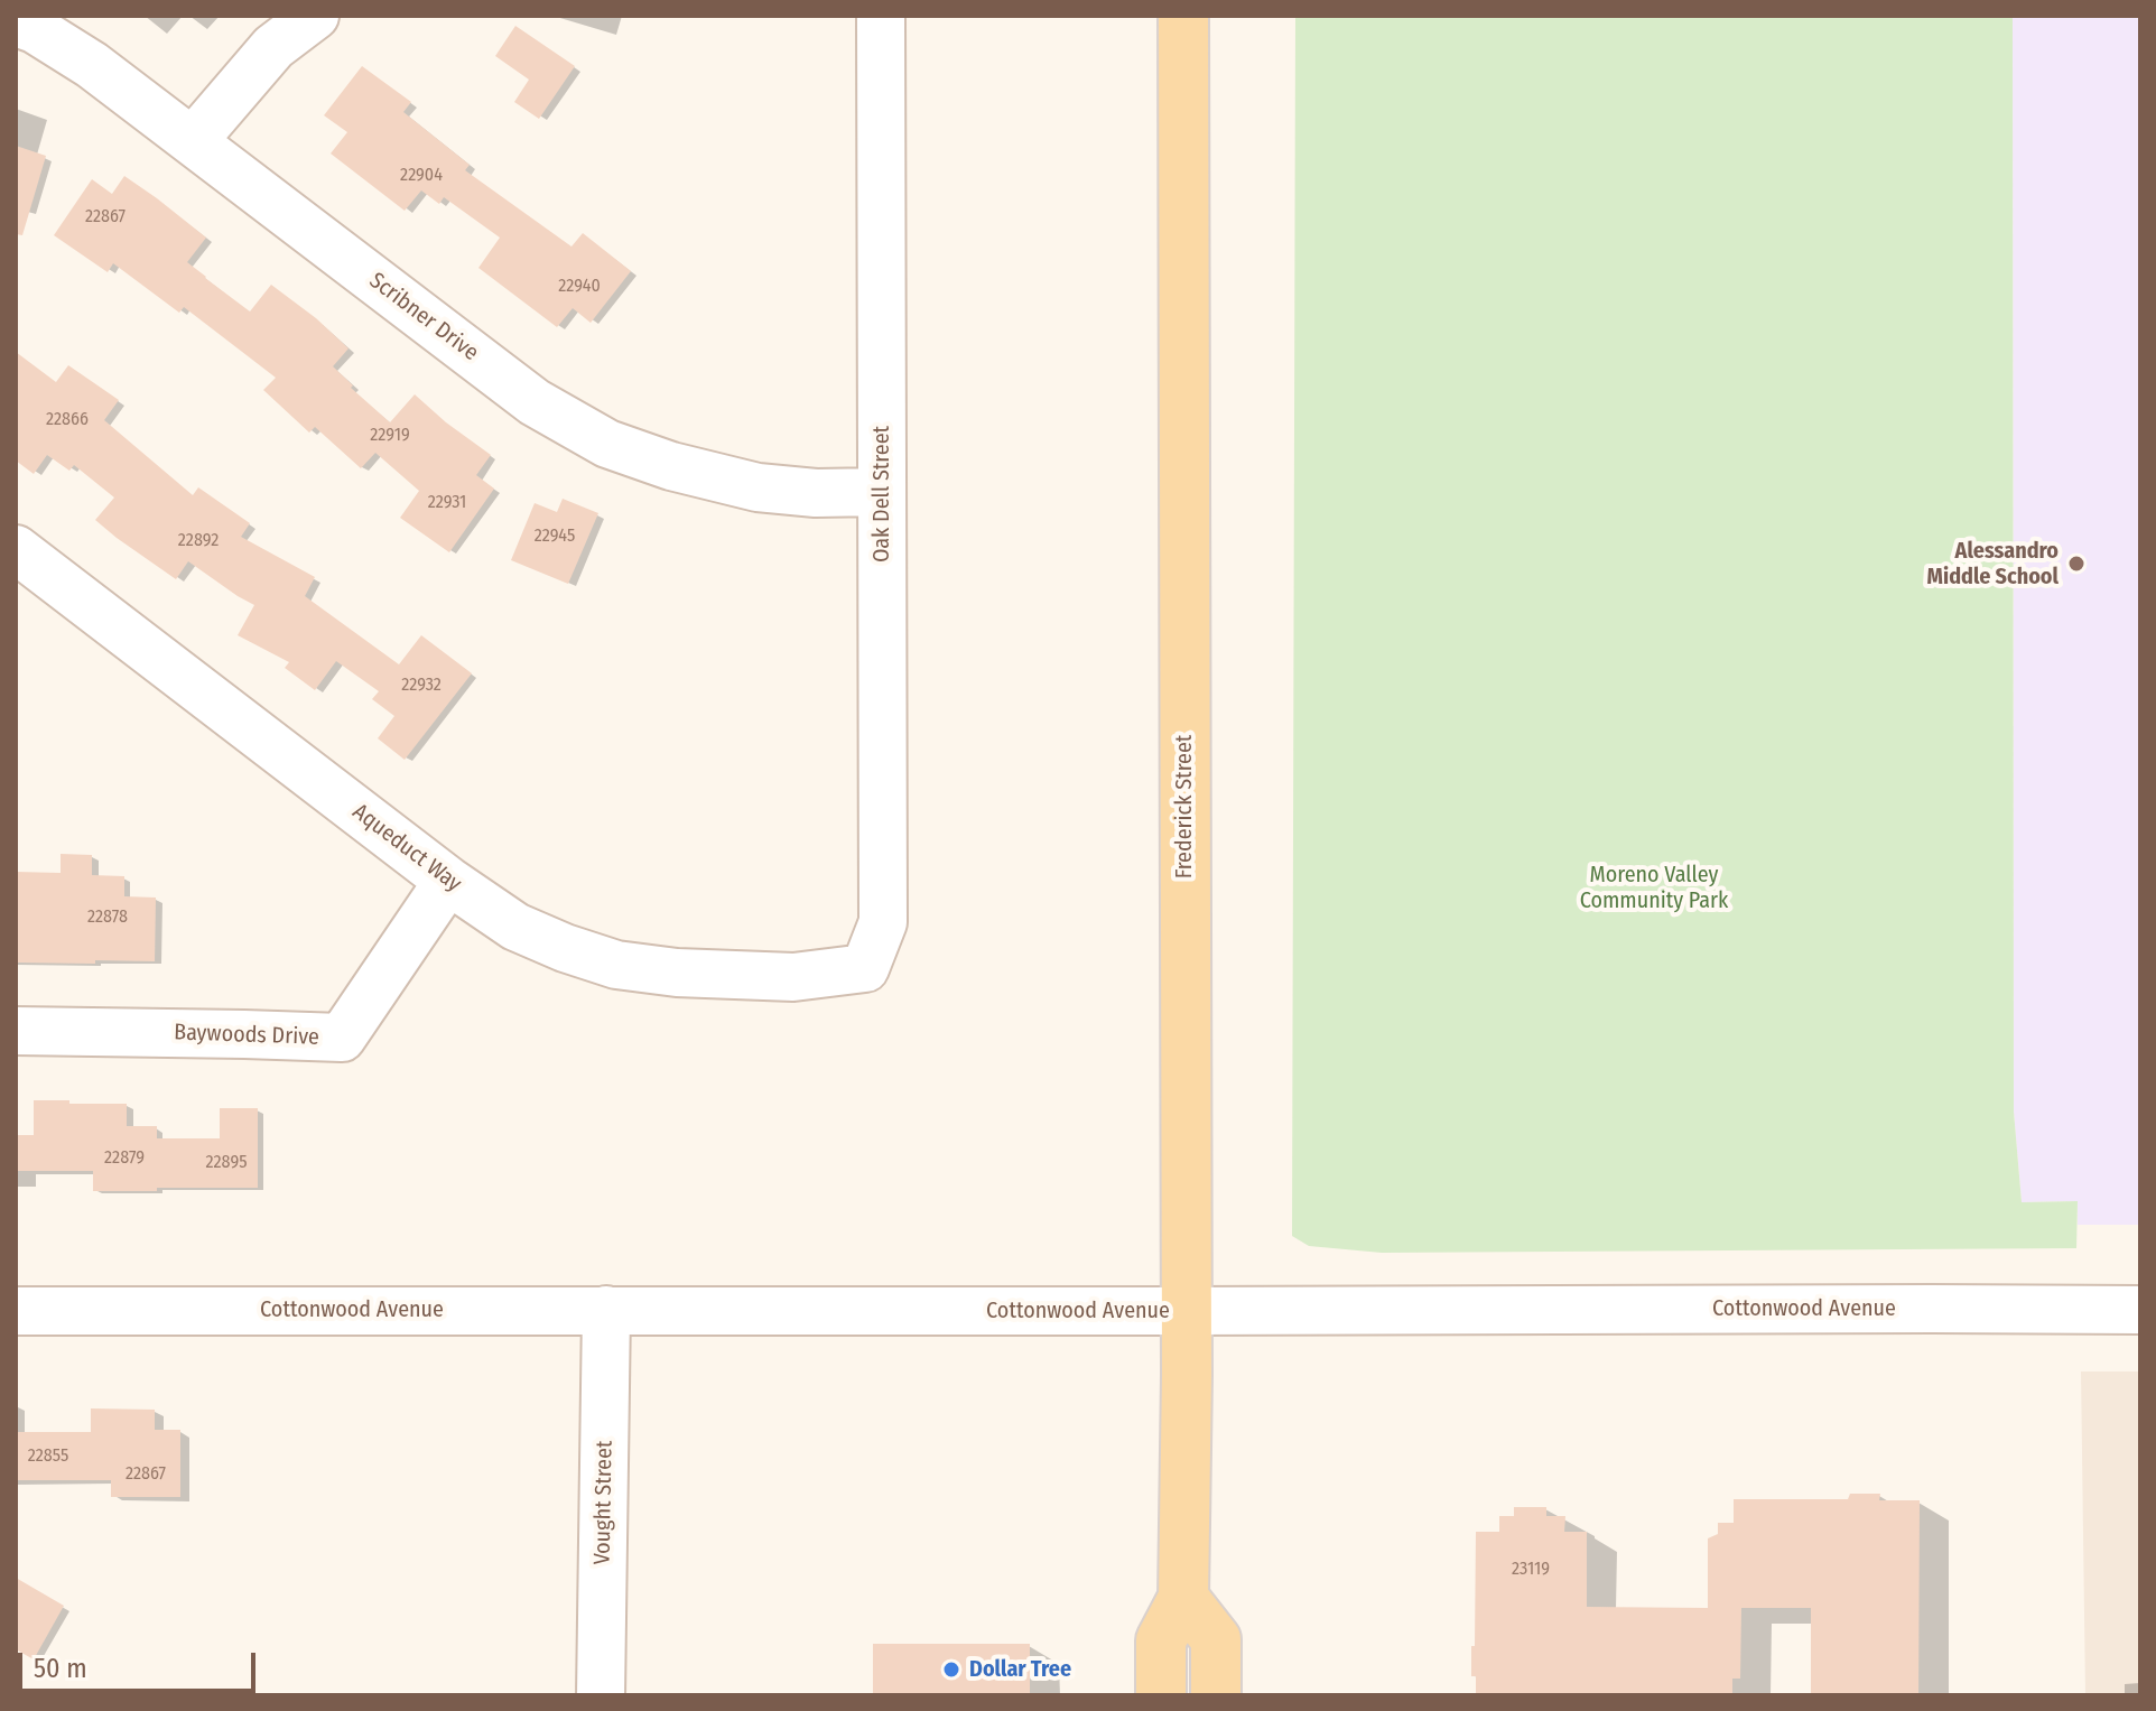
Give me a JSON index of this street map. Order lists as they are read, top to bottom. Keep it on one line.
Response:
{"streets":{"main road":["Frederick Street"],"street":["Scribner Drive","Oak Dell Street","Aqueduct Way","Baywoods Drive","Cottonwood Avenue","Vought Street"]},"crossings":[["Scribner Drive","Oak Dell Street"],["Oak Dell Street","Aqueduct Way"],["Frederick Street","Cottonwood Avenue"],["Aqueduct Way","Baywoods Drive"],["Cottonwood Avenue","Vought Street"]],"parks":["Moreno Valley Community Park"],"places":["Alessandro Middle School","Dollar Tree"],"house_numbers":["22904","22867","22940","22866","22919","22931","22945","22892","22932","22878","22879","22895","22855","22867","23119"],"scale_bar":"50 m"}
